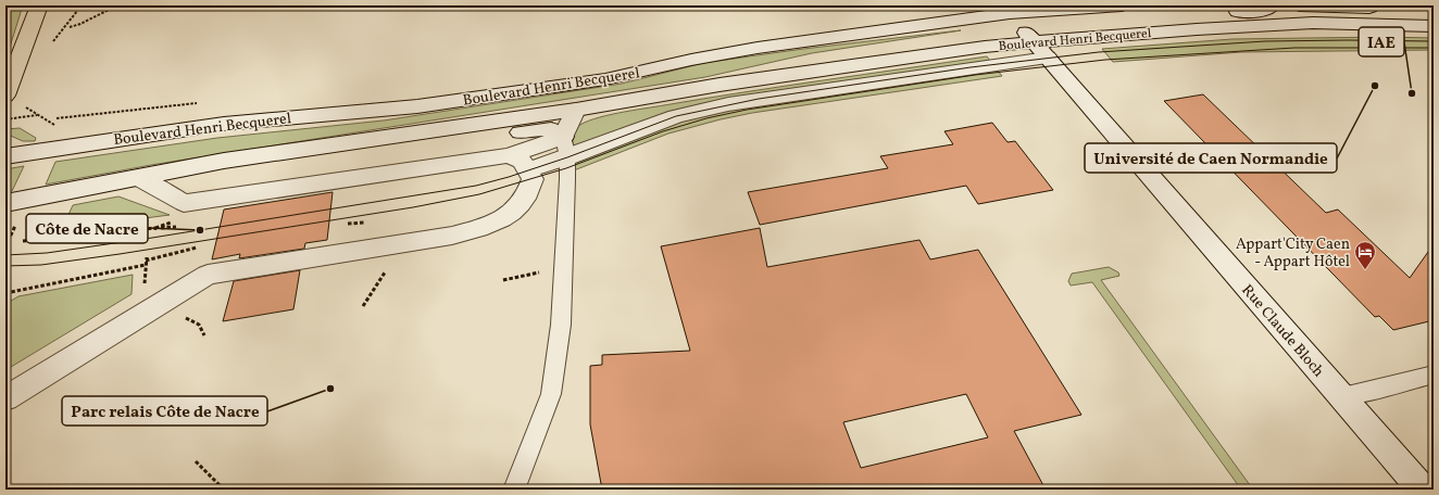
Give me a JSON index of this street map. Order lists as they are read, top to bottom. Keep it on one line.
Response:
{"streets":{"main road":["Boulevard Henri Becquerel","Rue Claude Bloch"]},"crossings":[["Boulevard Henri Becquerel","Rue Claude Bloch"]],"places":{"other":["Université de Caen Normandie","IAE","Côte de Nacre","Parc relais Côte de Nacre"],"hotel":["Appart'City Caen - Appart Hôtel"]}}
